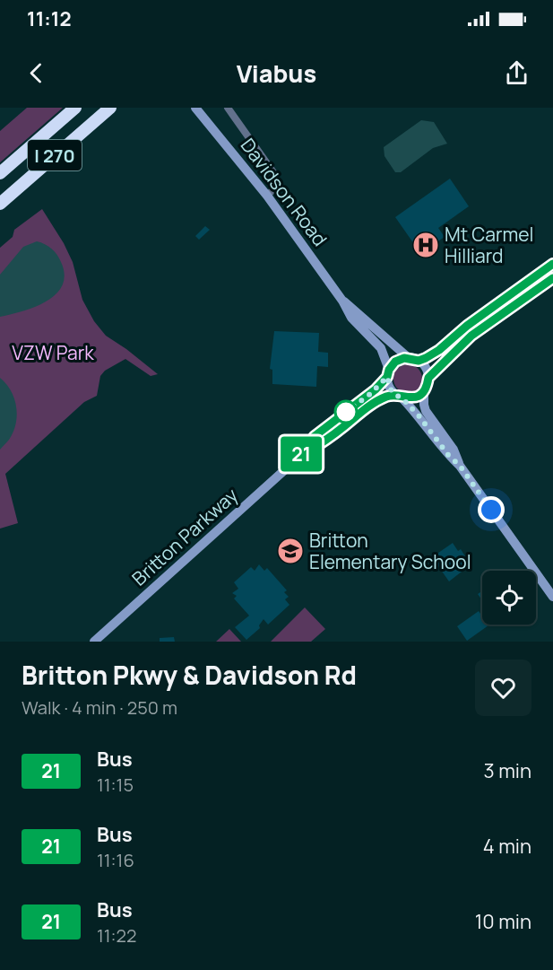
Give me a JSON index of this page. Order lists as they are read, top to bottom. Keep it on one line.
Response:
{"streets":{"highway":["I 270"],"main road":["Davidson Road","Britton Parkway"]},"crossings":[["Davidson Road","Britton Parkway"]],"parks":["VZW Park"],"places":{"hospital":["Mt Carmel Hilliard"],"school or university":["Britton Elementary School"]},"lines":["bus line 21"],"page":{"status":"11:12","header":"Viabus","on_map":"21","heading":["Britton Pkwy & Davidson Rd","Walk · 4 min · 250 m"],"list":[{"mark":"21","name":"Bus","note":"11:15","value":"3 min"},{"mark":"21","name":"Bus","note":"11:16","value":"4 min"},{"mark":"21","name":"Bus","note":"11:22","value":"10 min"}]}}
